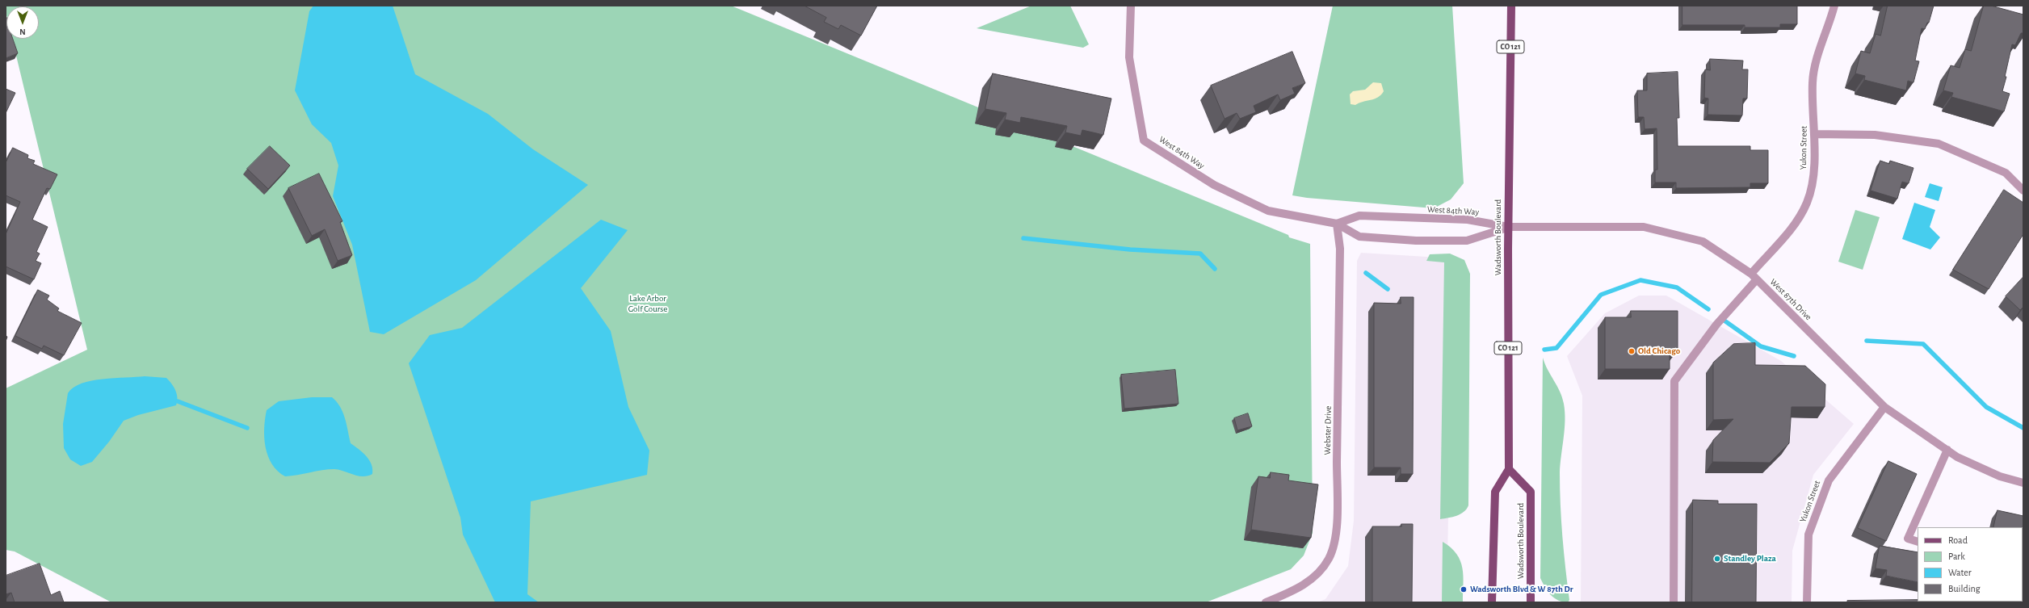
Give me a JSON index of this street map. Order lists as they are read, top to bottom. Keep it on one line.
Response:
{"streets":{"main road":["CO 121","Wadsworth Boulevard"],"street":["Yukon Street","West 84th Way","West 87th Drive","Webster Drive"]},"crossings":[["Yukon Street","West 87th Drive"],["West 84th Way","Wadsworth Boulevard"],["West 84th Way","West 87th Drive"],["West 84th Way","Webster Drive"],["Wadsworth Boulevard","West 87th Drive"]],"parks":["Lake Arbor Golf Course"],"places":["Old Chicago","Standley Plaza","Wadsworth Blvd & W 87th Dr"],"legend":["Road","Park","Water","Building"],"north":"bottom"}
